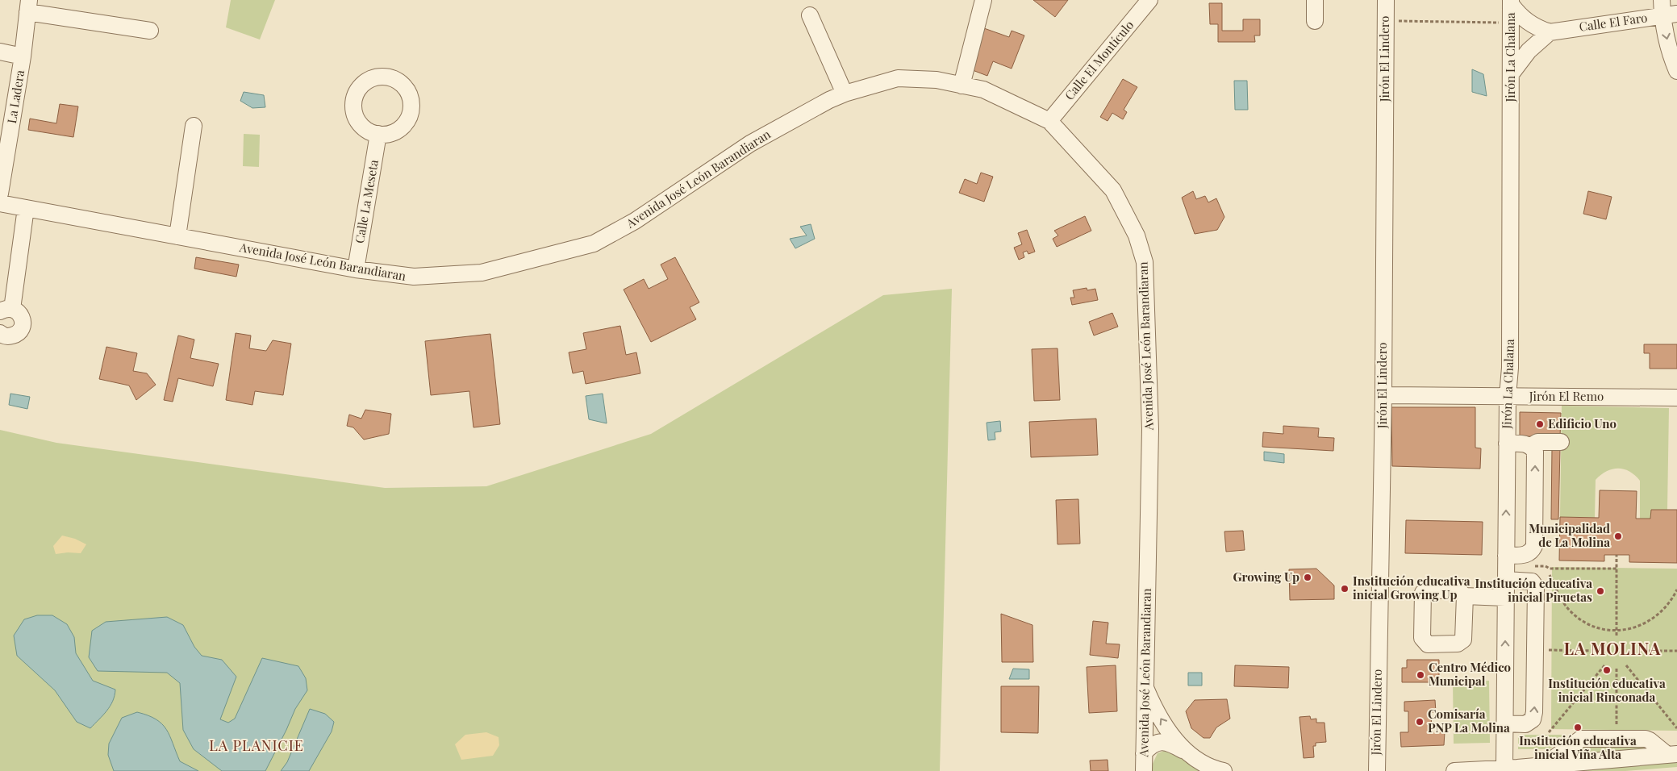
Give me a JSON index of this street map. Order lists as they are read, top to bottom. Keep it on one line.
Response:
{"streets":{"street":["Calle El Faro","Jirón La Chalana","Jirón El Lindero","Calle El Montículo","La Ladera","Avenida José León Barandiaran","Calle La Meseta","Jirón El Remo"]},"crossings":[["Jirón La Chalana","Jirón El Remo"],["Jirón El Lindero","Jirón El Remo"],["Calle El Montículo","Avenida José León Barandiaran"],["Avenida José León Barandiaran","Calle La Meseta"]],"districts":["LA MOLINA","LA PLANICIE"],"places":["Edificio Uno","Municipalidad de La Molina","Growing Up","Institución educativa inicial Growing Up","Institución educativa inicial Piruetas","Institución educativa inicial Rinconada","Centro Médico Municipal","Comisaría PNP La Molina","Institución educativa inicial Viña Alta"]}
